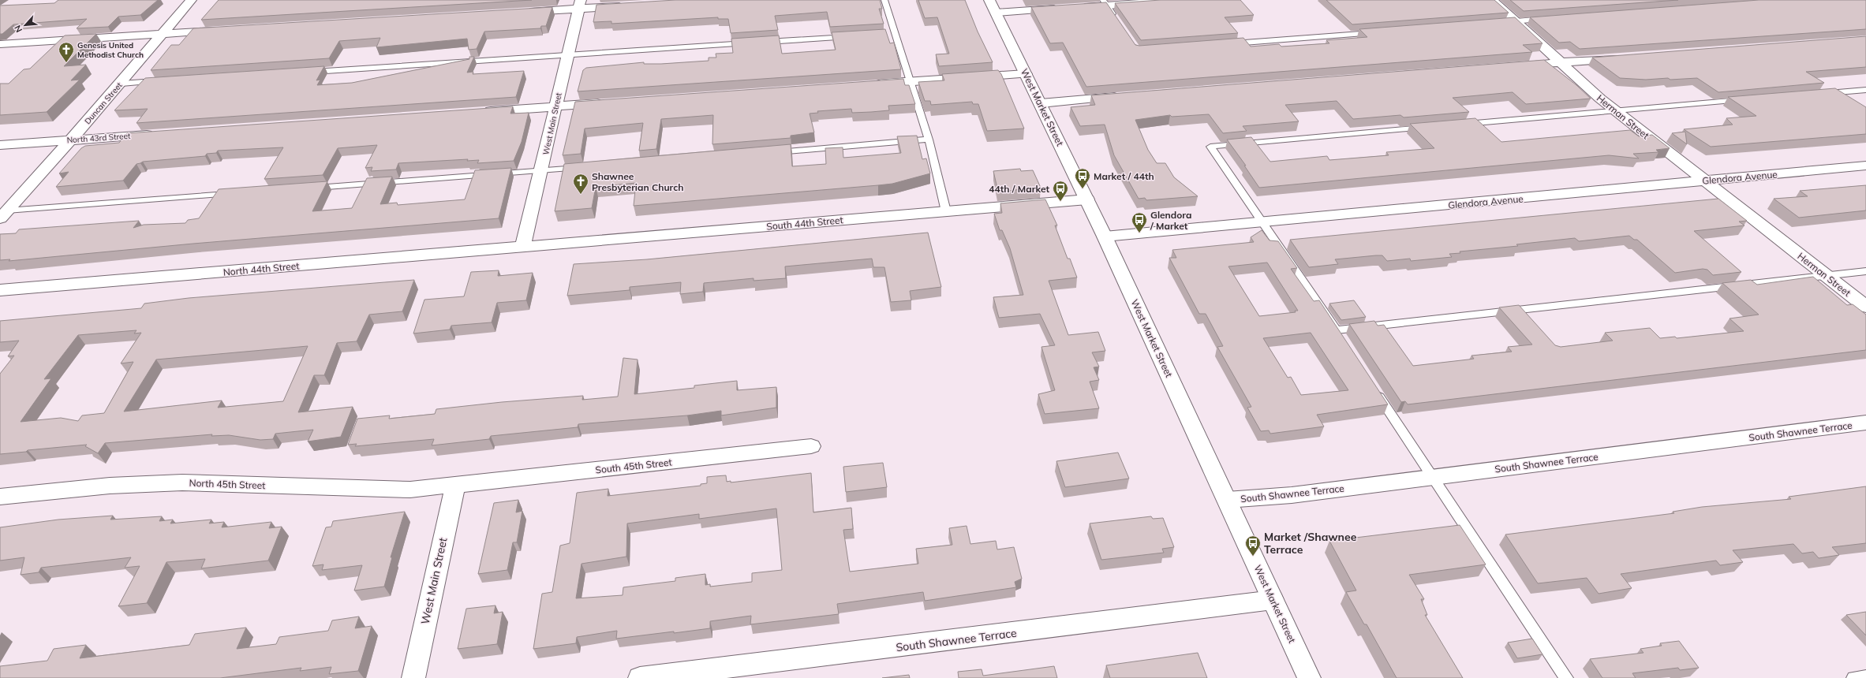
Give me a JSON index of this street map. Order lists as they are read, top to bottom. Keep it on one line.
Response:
{"streets":{"street":["Duncan Street","West Market Street","Herman Street","West Main Street","North 43rd Street","Glendora Avenue","South 44th Street","North 44th Street","South Shawnee Terrace","South 45th Street","North 45th Street"]},"crossings":[["Duncan Street","North 43rd Street"],["West Market Street","Glendora Avenue"],["West Market Street","South 44th Street"],["West Market Street","South Shawnee Terrace"],["Herman Street","Glendora Avenue"],["West Main Street","South 44th Street"],["West Main Street","North 44th Street"],["West Main Street","South 45th Street"],["West Main Street","North 45th Street"],["South 44th Street","North 44th Street"],["South 45th Street","North 45th Street"]],"places":{"church":["Genesis United Methodist Church","Shawnee Presbyterian Church"],"bus stop":["Market / 44th","44th / Market","Glendora / Market","Market /Shawnee Terrace"]},"north":"bottom left"}
